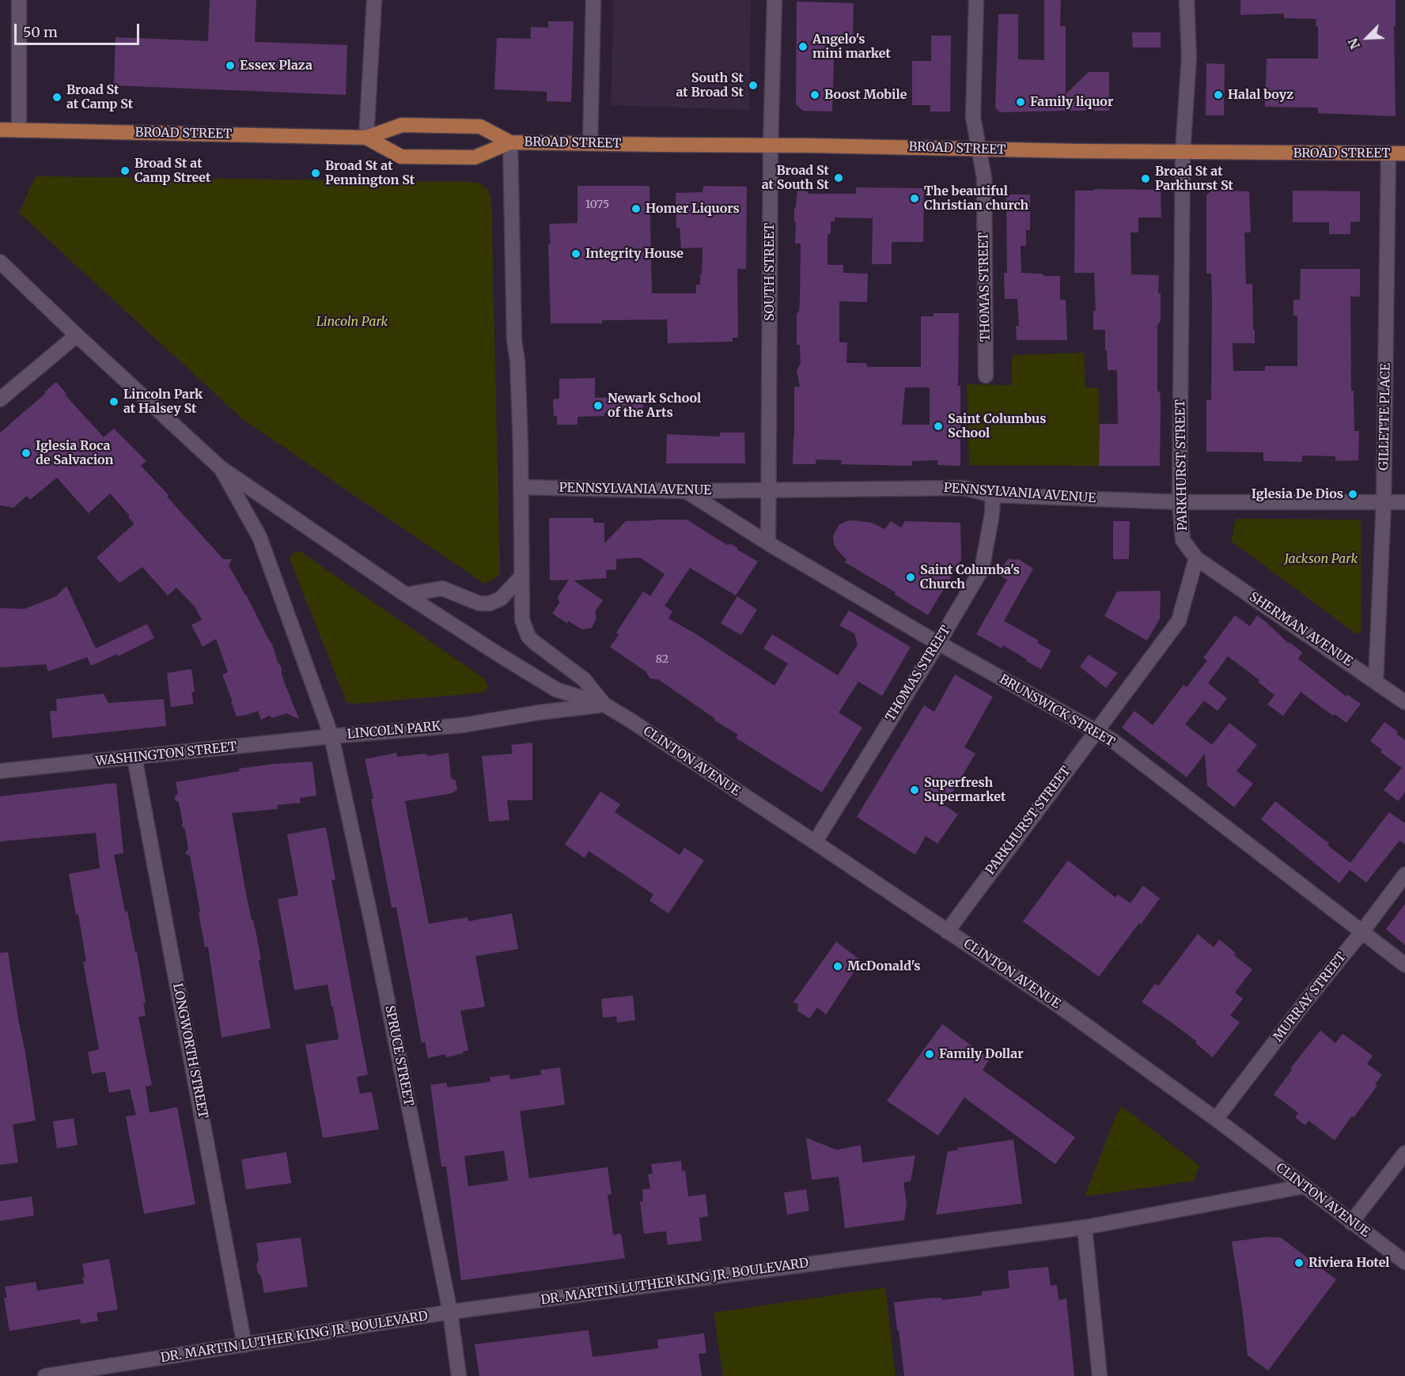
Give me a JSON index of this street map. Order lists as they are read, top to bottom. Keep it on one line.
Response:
{"streets":{"main road":["BROAD STREET"],"street":["SOUTH STREET","THOMAS STREET","GILLETTE PLACE","PARKHURST STREET","PENNSYLVANIA AVENUE","SHERMAN AVENUE","BRUNSWICK STREET","LINCOLN PARK","WASHINGTON STREET","CLINTON AVENUE","MURRAY STREET","LONGWORTH STREET","SPRUCE STREET","DR. MARTIN LUTHER KING JR. BOULEVARD"]},"crossings":[["BROAD STREET","SOUTH STREET"],["BROAD STREET","THOMAS STREET"],["BROAD STREET","GILLETTE PLACE"],["BROAD STREET","PARKHURST STREET"],["SOUTH STREET","PENNSYLVANIA AVENUE"],["SOUTH STREET","BRUNSWICK STREET"],["THOMAS STREET","PENNSYLVANIA AVENUE"],["THOMAS STREET","BRUNSWICK STREET"],["THOMAS STREET","CLINTON AVENUE"],["GILLETTE PLACE","PENNSYLVANIA AVENUE"],["GILLETTE PLACE","SHERMAN AVENUE"],["PARKHURST STREET","PENNSYLVANIA AVENUE"],["PARKHURST STREET","SHERMAN AVENUE"],["PARKHURST STREET","BRUNSWICK STREET"],["PARKHURST STREET","CLINTON AVENUE"],["PENNSYLVANIA AVENUE","BRUNSWICK STREET"],["BRUNSWICK STREET","MURRAY STREET"],["LINCOLN PARK","WASHINGTON STREET"],["LINCOLN PARK","CLINTON AVENUE"],["LINCOLN PARK","SPRUCE STREET"],["WASHINGTON STREET","LONGWORTH STREET"],["WASHINGTON STREET","SPRUCE STREET"],["CLINTON AVENUE","MURRAY STREET"],["CLINTON AVENUE","DR. MARTIN LUTHER KING JR. BOULEVARD"],["LONGWORTH STREET","DR. MARTIN LUTHER KING JR. BOULEVARD"],["SPRUCE STREET","DR. MARTIN LUTHER KING JR. BOULEVARD"]],"parks":["Lincoln Park","Jackson Park"],"places":["Angelo's mini market","Essex Plaza","South St at Broad St","Boost Mobile","Halal boyz","Broad St at Camp St","Family liquor","Broad St at Camp Street","Broad St at Pennington St","Broad St at South St","Broad St at Parkhurst St","The beautiful Christian church","Homer Liquors","Integrity House","Lincoln Park at Halsey St","Newark School of the Arts","Saint Columbus School","Iglesia Roca de Salvacion","Iglesia De Dios","Saint Columba's Church","Superfresh Supermarket","McDonald's","Family Dollar","Riviera Hotel"],"house_numbers":["1075","82"],"scale_bar":"50 m","north":"bottom left"}
